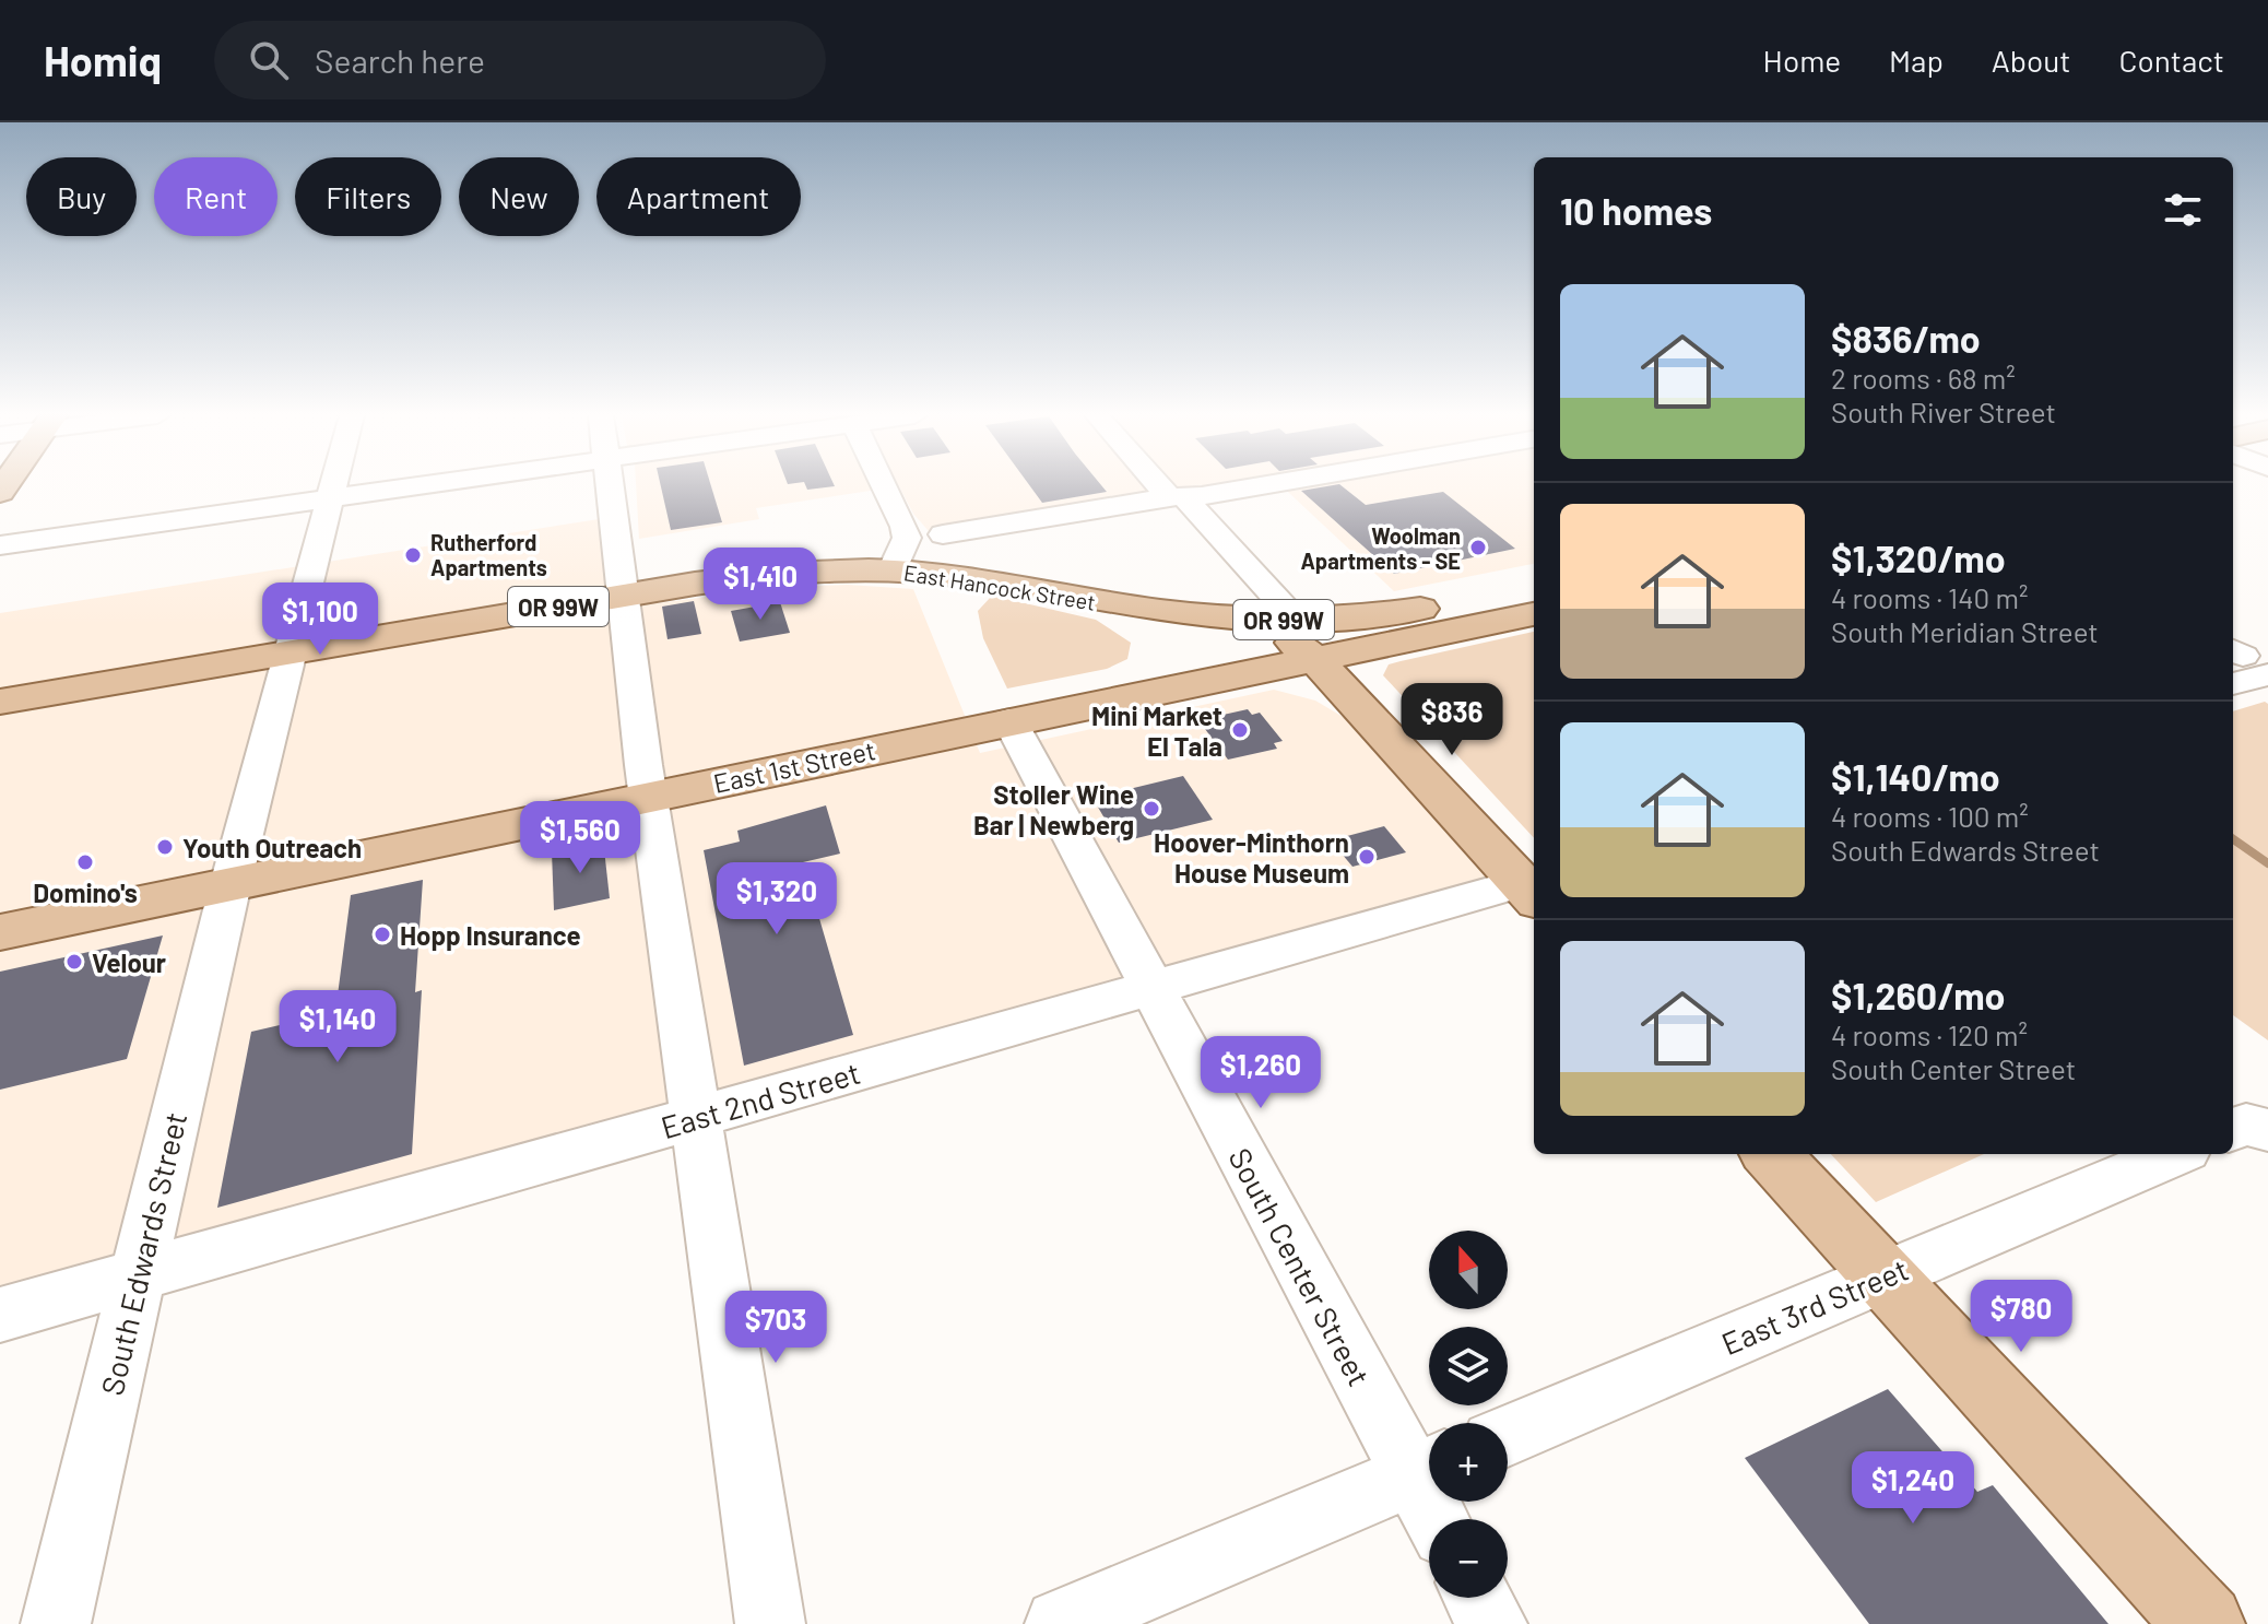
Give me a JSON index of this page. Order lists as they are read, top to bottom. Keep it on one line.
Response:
{"streets":{"main road":["East Hancock Street","OR 99W","East 1st Street"],"street":["East 2nd Street","South Edwards Street","South Center Street","East 3rd Street"]},"crossings":[["East Hancock Street","OR 99W"],["East Hancock Street","South Edwards Street"],["East 1st Street","South Edwards Street"],["East 1st Street","South Center Street"],["East 2nd Street","South Edwards Street"],["East 2nd Street","South Center Street"]],"places":["Woolman Apartments - SE","Rutherford Apartments","Mini Market El Tala","Stoller Wine Bar | Newberg","Youth Outreach","Hoover-Minthorn House Museum","Domino's","Hopp Insurance","Velour"],"north":"top","page":{"header":"Homiq","search":"Search here","nav":["Home","Map","About","Contact"],"chip":["Buy","Rent","Filters","New","Apartment"],"heading":"10 homes","list":[{"name":"$836/mo","note":"2 rooms · 68 m² · South River Street"},{"name":"$1,320/mo","note":"4 rooms · 140 m² · South Meridian Street"},{"name":"$1,140/mo","note":"4 rooms · 100 m² · South Edwards Street"},{"name":"$1,260/mo","note":"4 rooms · 120 m² · South Center Street"}],"price":["$1,410","$1,100","$836","$1,560","$1,320","$1,140","$1,260","$780","$703","$1,240"],"map_buttons":["+","−"]}}
